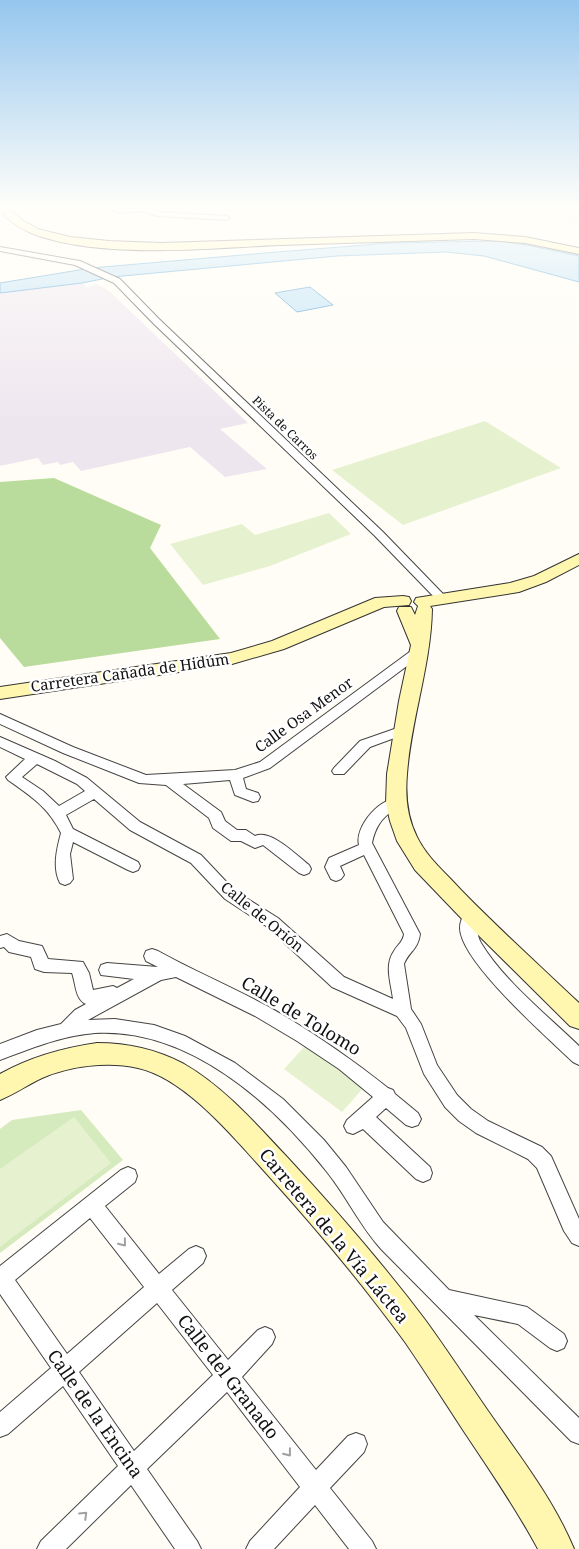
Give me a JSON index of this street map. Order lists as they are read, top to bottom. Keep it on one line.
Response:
{"streets":{"street":["Pista de Carros","Carretera Cañada de Hidúm","Calle Osa Menor","Calle de Orión","Calle de Tolomo","Carretera de la Vía Láctea","Calle del Granado","Calle de la Encina"]},"one_way":["Calle del Granado"]}
